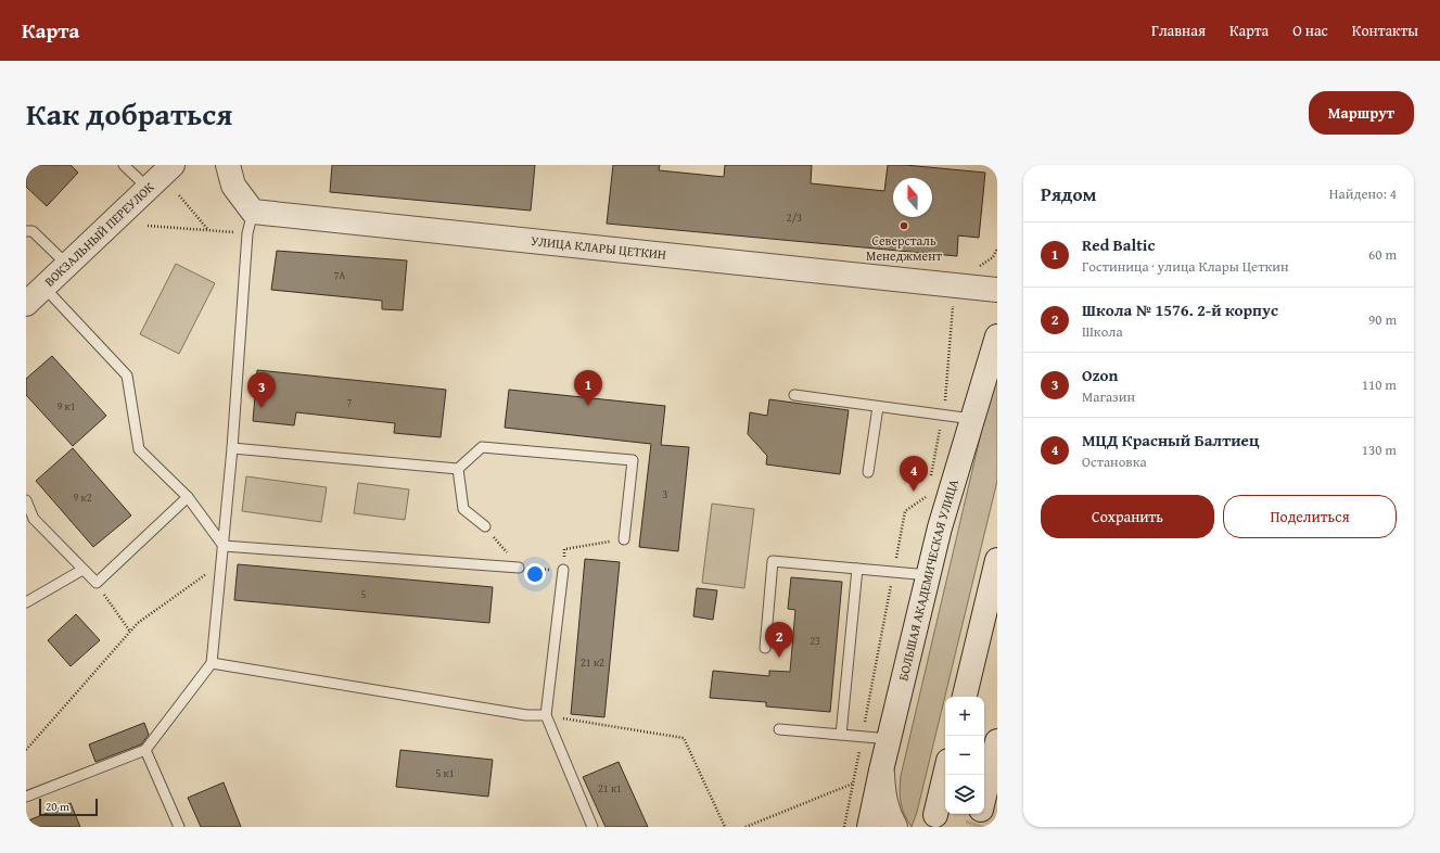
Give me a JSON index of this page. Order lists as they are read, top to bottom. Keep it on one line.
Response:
{"streets":{"street":["ВОКЗАЛЬНЫЙ ПЕРЕУЛОК","УЛИЦА КЛАРЫ ЦЕТКИН","БОЛЬШАЯ АКАДЕМИЧЕСКАЯ УЛИЦА"]},"places":["Северсталь Менеджмент"],"house_numbers":["2/3","7А","7","9 к1","3","9 к2","5","23","21 к2","5 к1","21 к1"],"scale_bar":"20 m","north":"top","page":{"header":"Карта","nav":["Главная","Карта","О нас","Контакты"],"title":"Как добраться","buttons":["Маршрут",["Сохранить","Поделиться"]],"heading":["Рядом","Найдено: 4"],"list":[{"mark":"1","name":"Red Baltic","note":"Гостиница · улица Клары Цеткин","value":"60 m"},{"mark":"2","name":"Школа № 1576. 2-й корпус","note":"Школа","value":"90 m"},{"mark":"3","name":"Ozon","note":"Магазин","value":"110 m"},{"mark":"4","name":"МЦД Красный Балтиец","note":"Остановка","value":"130 m"}],"pins":["1","3","4","2"],"map_buttons":["+","−"],"scale":"20 m"}}
